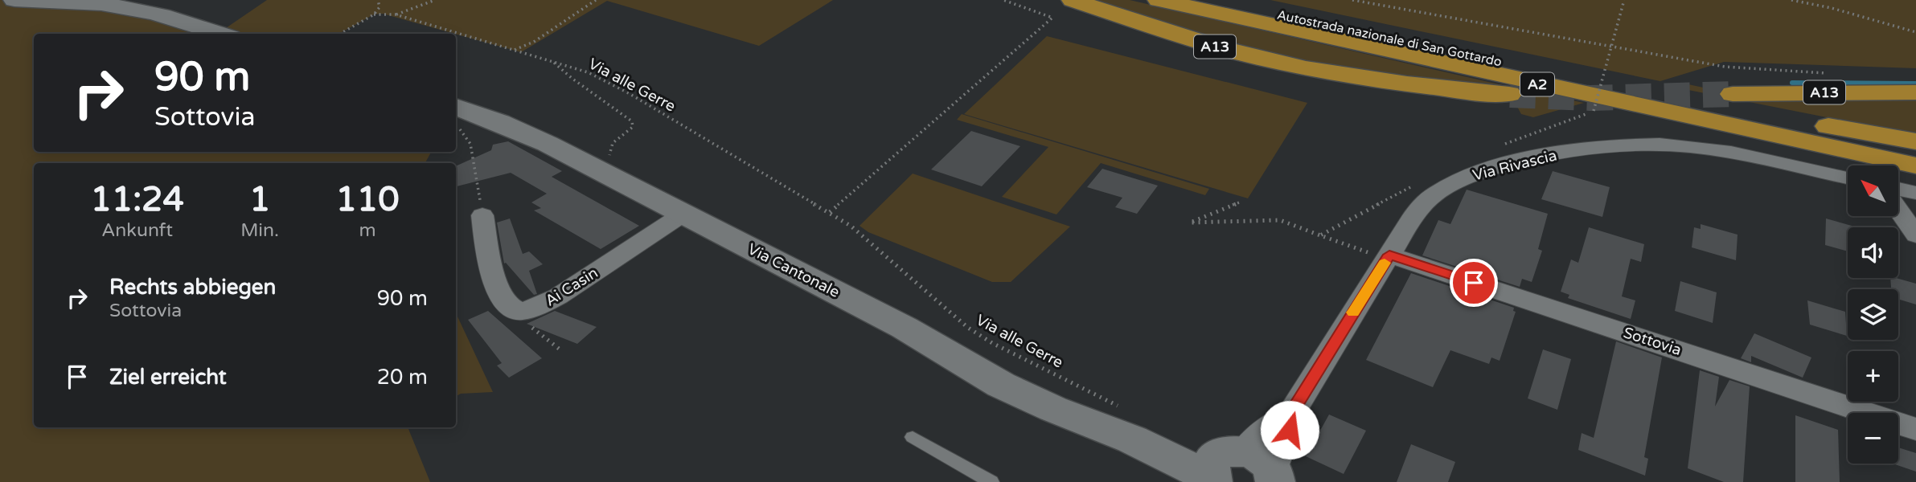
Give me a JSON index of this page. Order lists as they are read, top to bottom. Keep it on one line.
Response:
{"streets":{"highway":["Autostrada nazionale di San Gottardo","A13","A2"],"main road":["Via Cantonale"],"street":["Via Rivascia","Ai Casin","Sottovia"],"path":["Via alle Gerre"]},"crossings":[["Autostrada nazionale di San Gottardo","A2"],["Via alle Gerre","Via Cantonale"],["Via Rivascia","Via Cantonale"],["Via Rivascia","Sottovia"],["Via Cantonale","Ai Casin"]],"north":"top left","page":{"turn":["90 m","Sottovia"],"eta":["11:24","Ankunft","1","Min.","110","m"],"map_buttons":["+","−"],"list":[{"name":"Rechts abbiegen","note":"Sottovia","value":"90 m"},{"name":"Ziel erreicht","value":"20 m"}]}}
